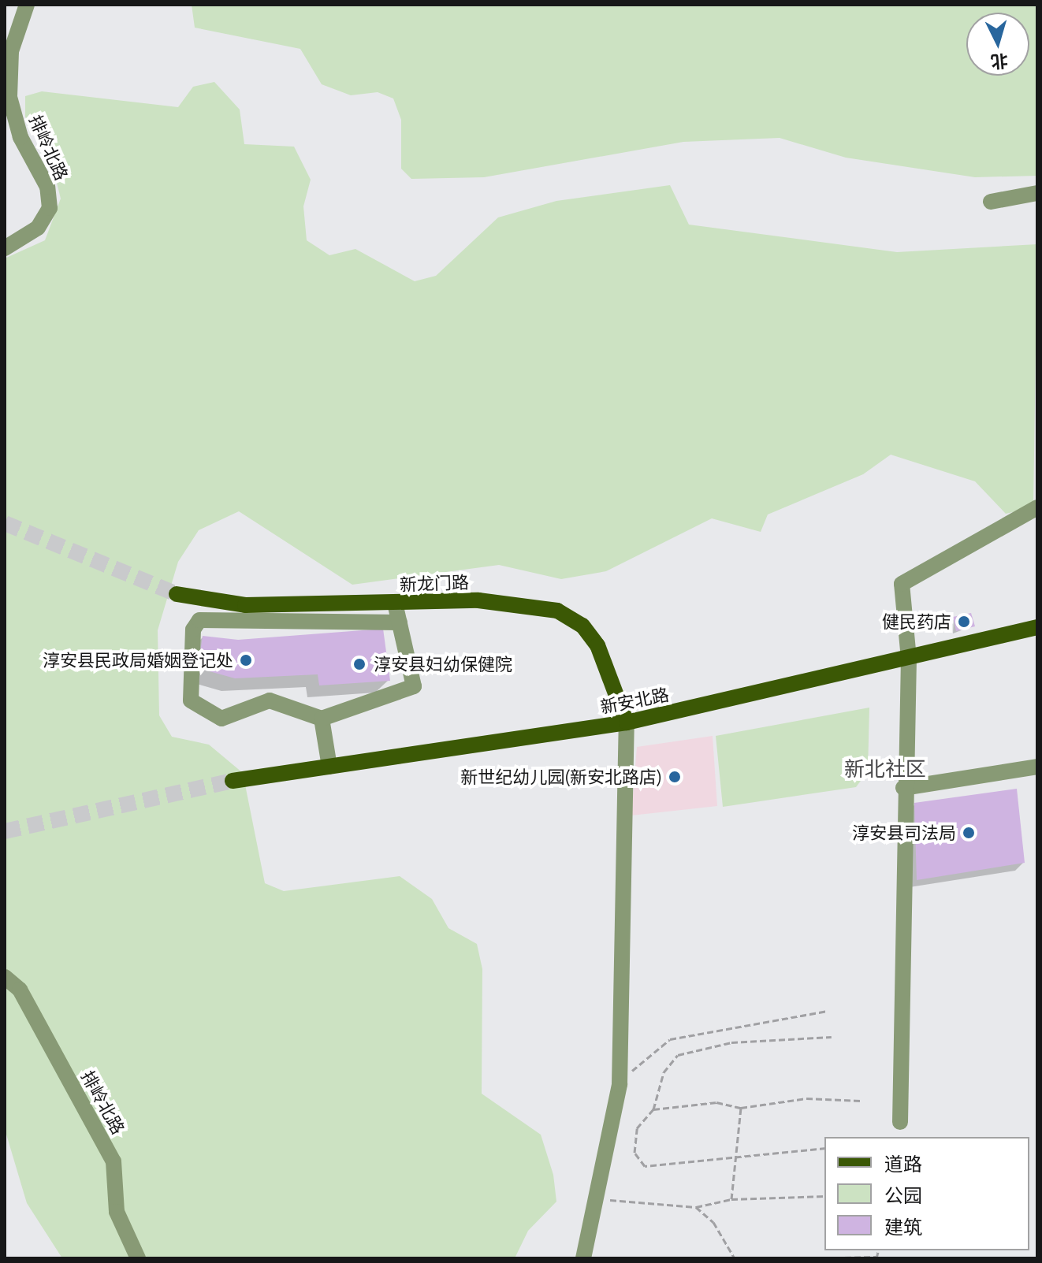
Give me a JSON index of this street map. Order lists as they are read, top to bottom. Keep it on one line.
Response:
{"streets":{"main road":["新龙门路","新安北路"],"street":["排岭北路"]},"crossings":[["新龙门路","新安北路"]],"districts":["新北社区"],"places":["健民药店","淳安县民政局婚姻登记处","淳安县妇幼保健院","新世纪幼儿园(新安北路店)","淳安县司法局"],"legend":["道路","公园","建筑"],"north":"bottom"}
